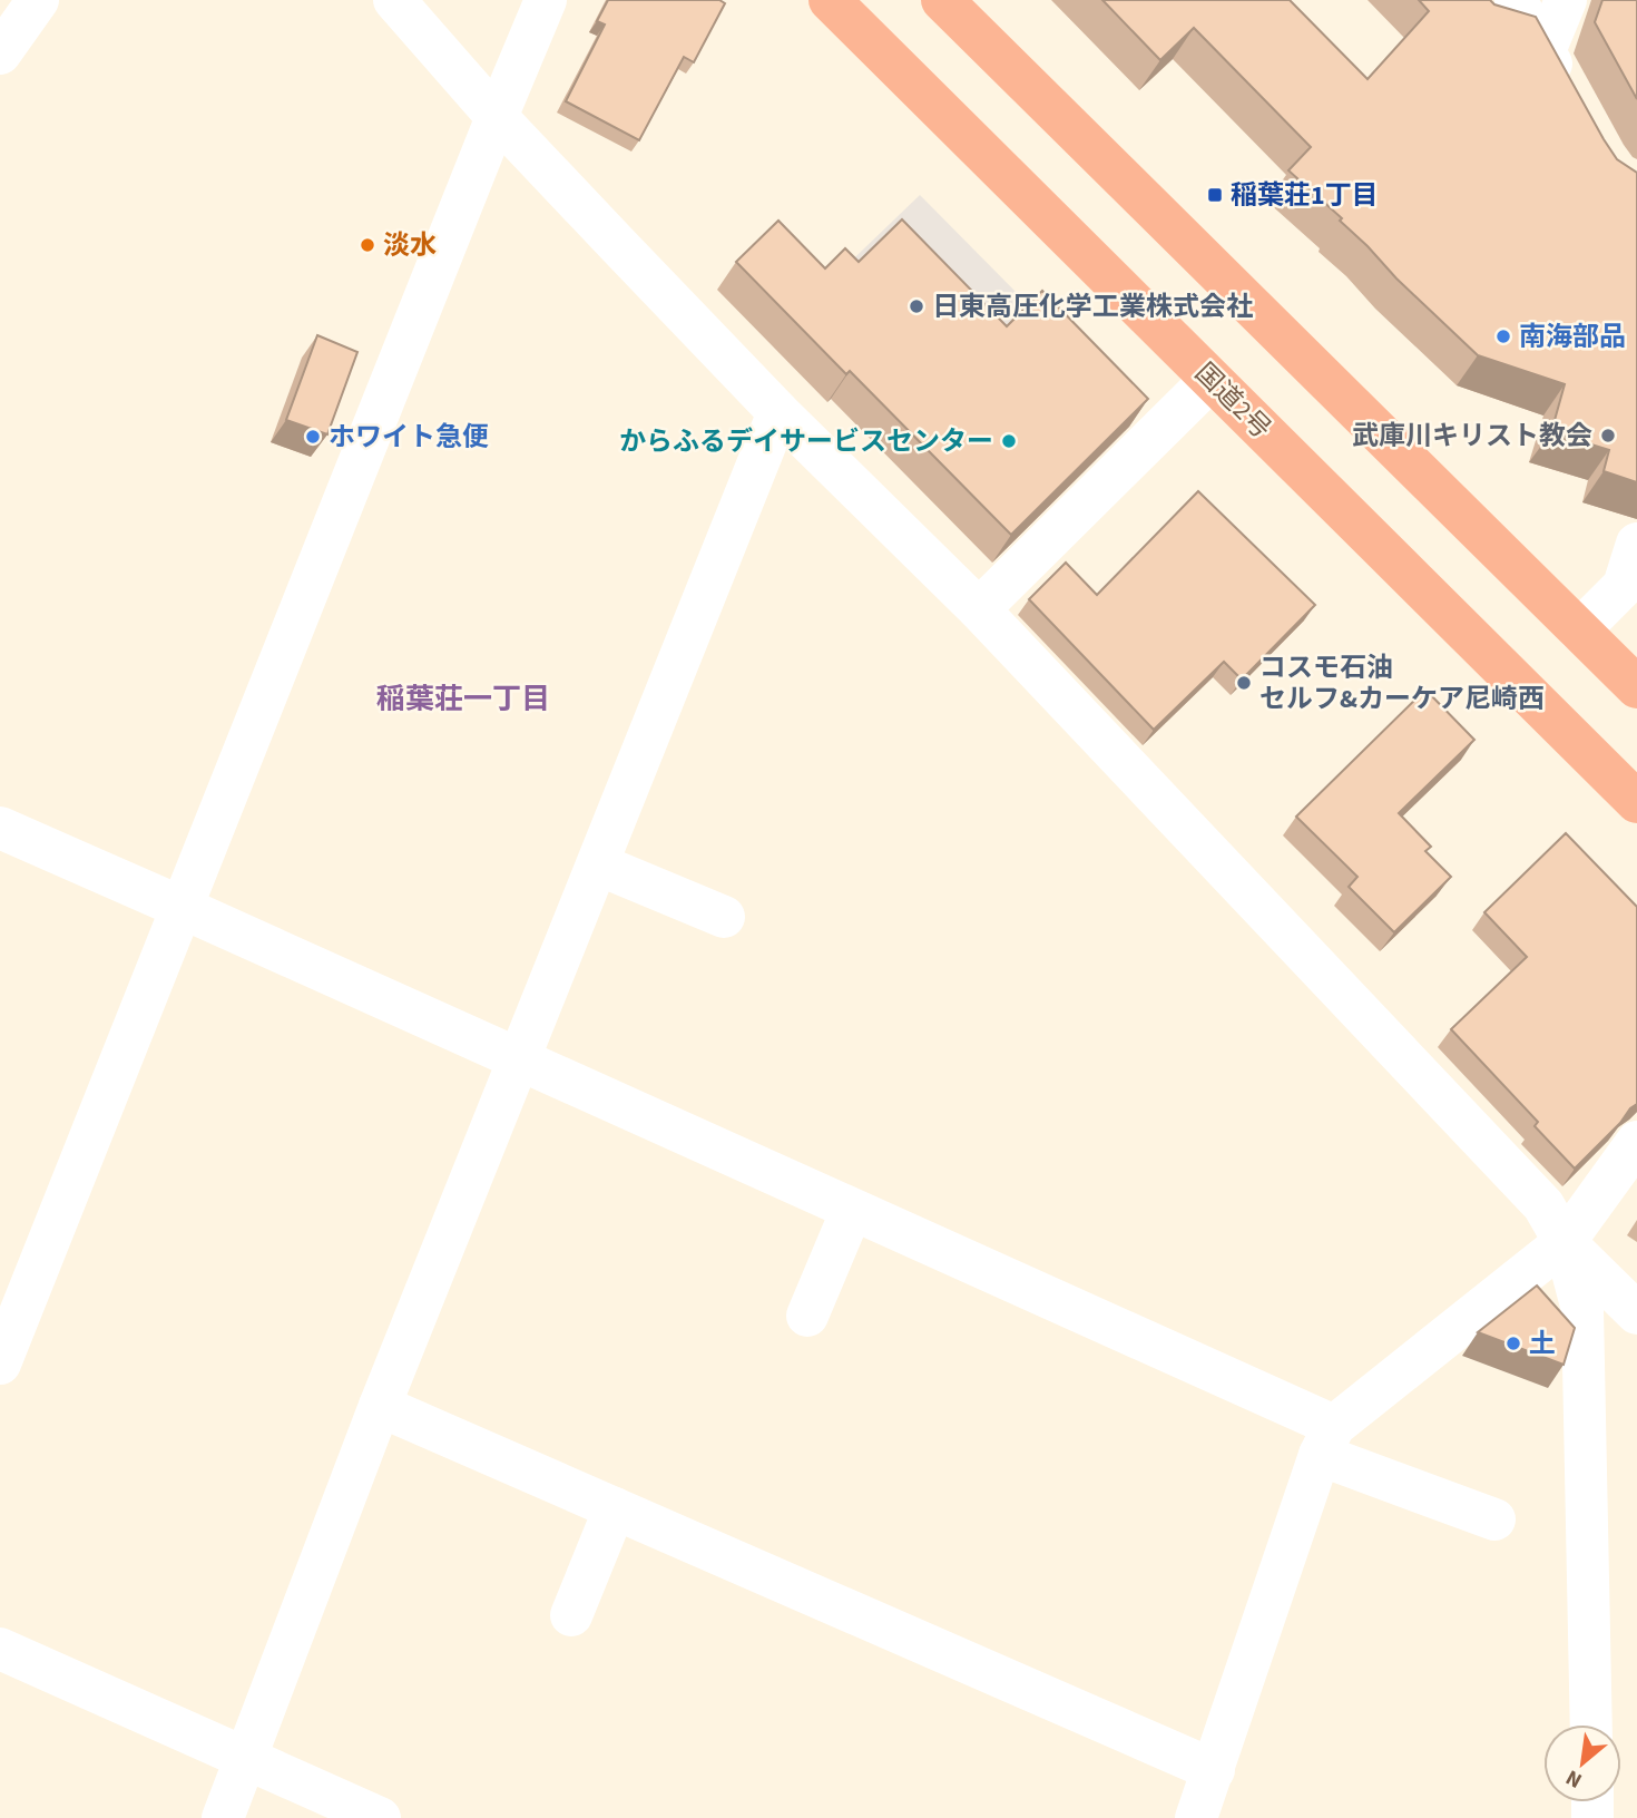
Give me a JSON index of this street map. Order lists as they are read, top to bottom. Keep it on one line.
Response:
{"streets":{"highway":["国道2号"]},"districts":["稲葉荘一丁目"],"places":{"transit":["稲葉荘1丁目"],"other":["淡水","日東高圧化学工業株式会社","南海部品","武庫川キリスト教会","ホワイト急便","からふるデイサービスセンター","コスモ石油 セルフ&カーケア尼崎西","土"]},"north":"bottom left"}
